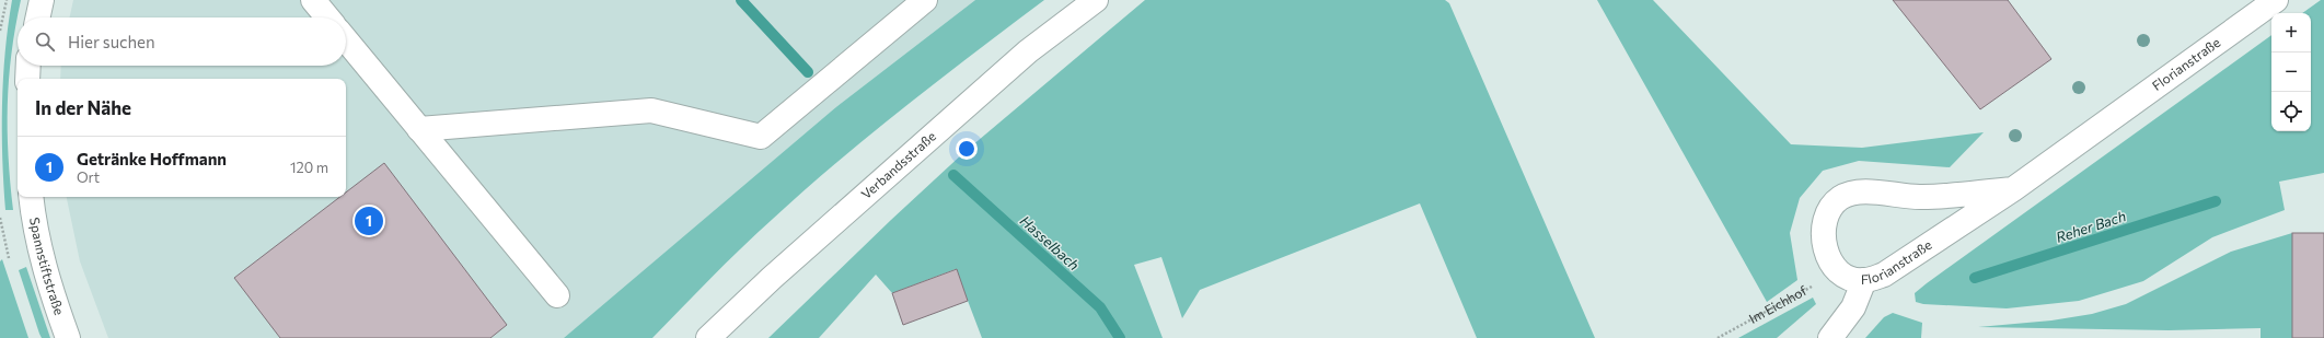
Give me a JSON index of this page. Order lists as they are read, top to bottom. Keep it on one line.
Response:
{"streets":{"street":["Florianstraße","Verbandsstraße","Spannstiftstraße"],"path":["Im Eichhof"]},"crossings":[["Florianstraße","Im Eichhof"]],"water":["Reher Bach","Hasselbach"],"page":{"map_buttons":["+","−"],"search":"Hier suchen","heading":"In der Nähe","list":[{"mark":"1","name":"Getränke Hoffmann","note":"Ort","value":"120 m"}],"pins":"1"}}
